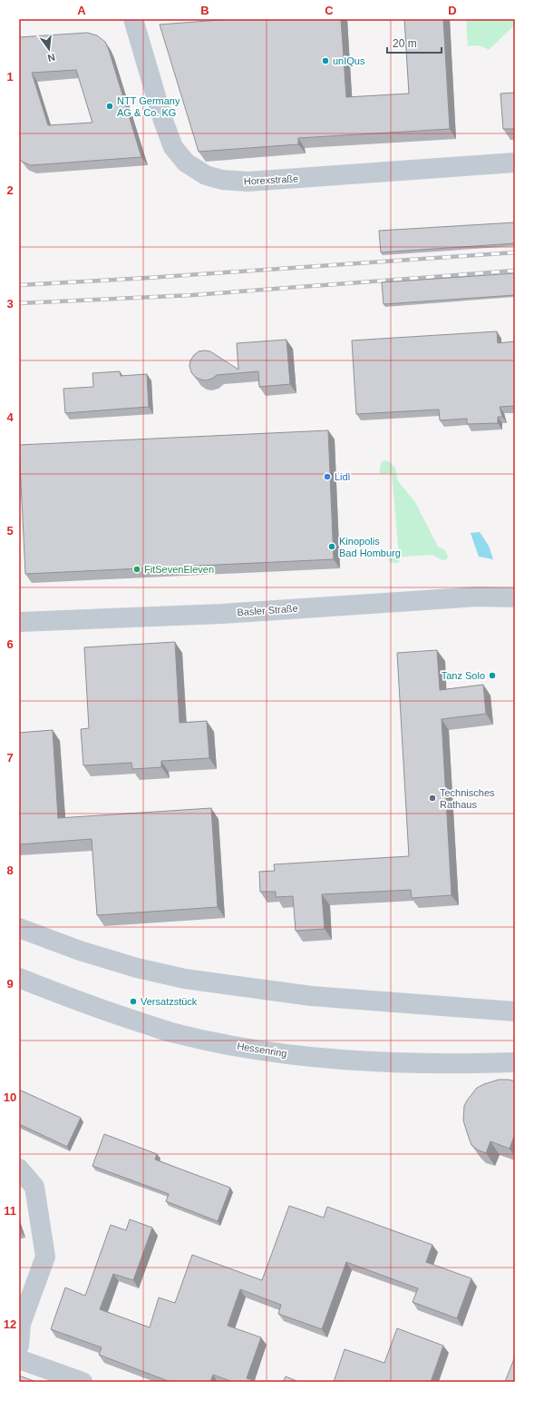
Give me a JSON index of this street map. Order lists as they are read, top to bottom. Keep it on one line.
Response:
{"streets":{"street":["Horexstraße","Basler Straße","Hessenring"]},"places":["unIQus","NTT Germany AG & Co. KG","Lidl","Kinopolis Bad Homburg","FitSevenEleven","Tanz Solo","Technisches Rathaus","Versatzstück"],"scale_bar":"20 m","north":"bottom","grid":{"columns":["A","B","C","D"],"rows":["1","2","3","4","5","6","7","8","9","10","11","12"]}}
